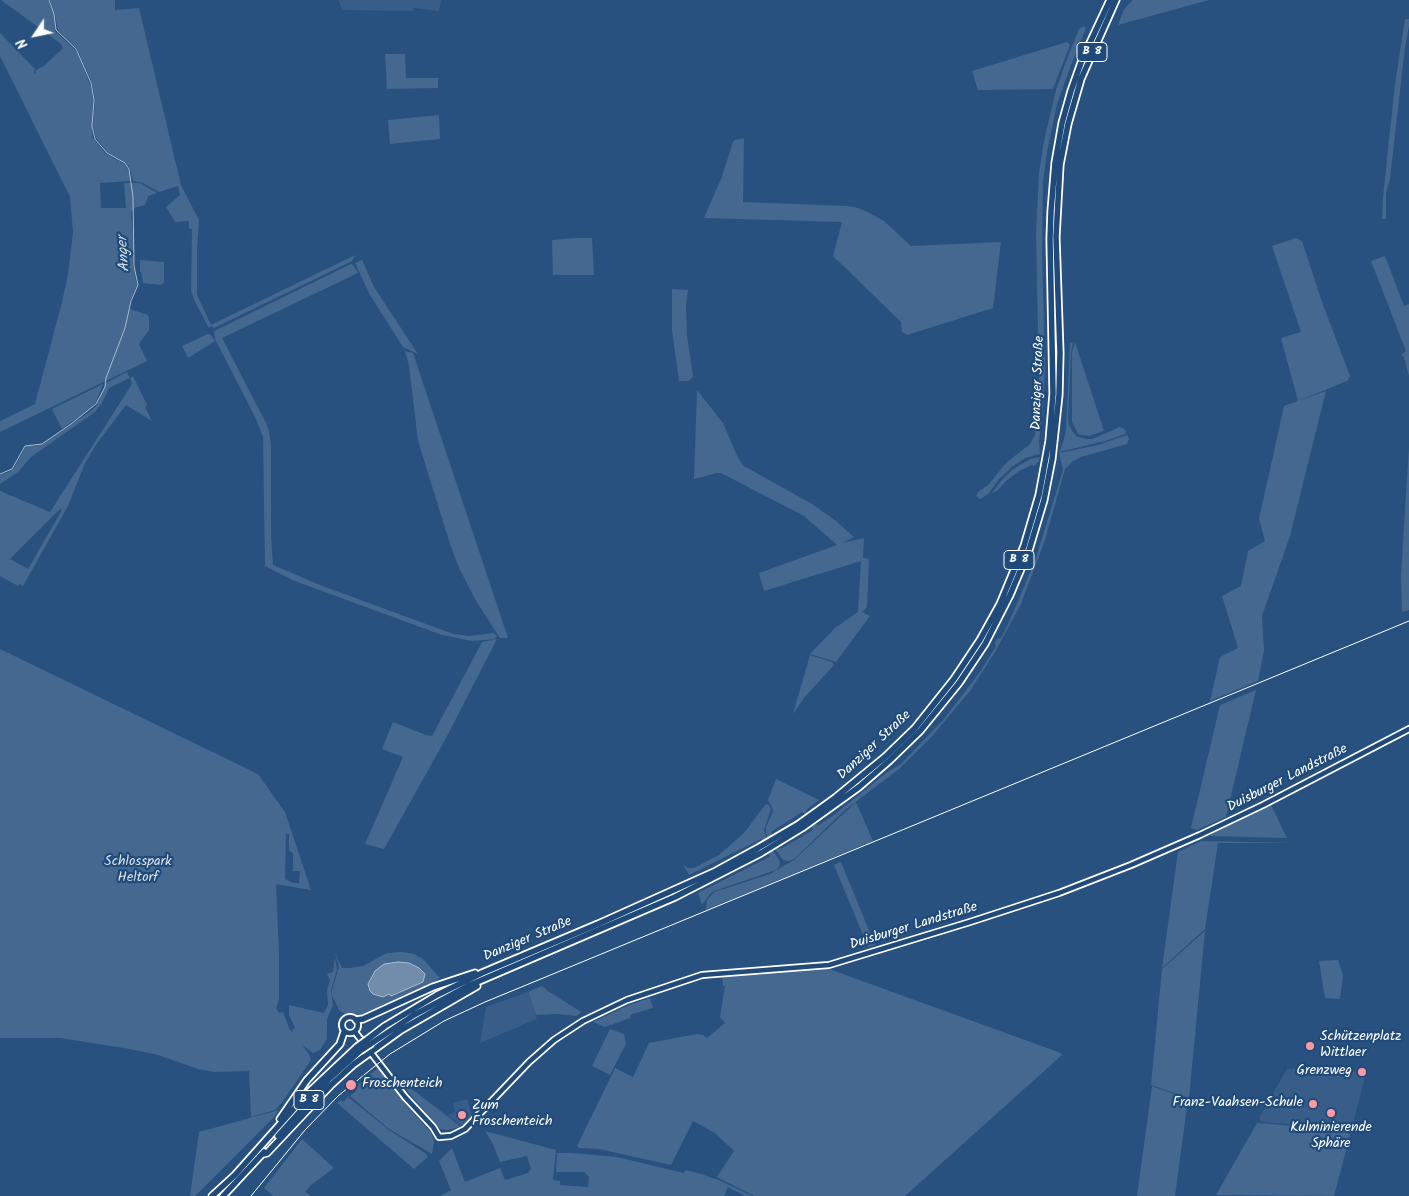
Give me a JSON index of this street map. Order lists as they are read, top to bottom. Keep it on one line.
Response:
{"streets":{"highway":["B 8","Danziger Straße"],"main road":["Duisburger Landstraße"]},"water":["Anger"],"parks":["Schlosspark Heltorf"],"places":["Schützenplatz Wittlaer","Grenzweg","Froschenteich","Franz-Vaahsen-Schule","Kulminierende Sphäre","Zum Froschenteich"],"north":"bottom left"}
